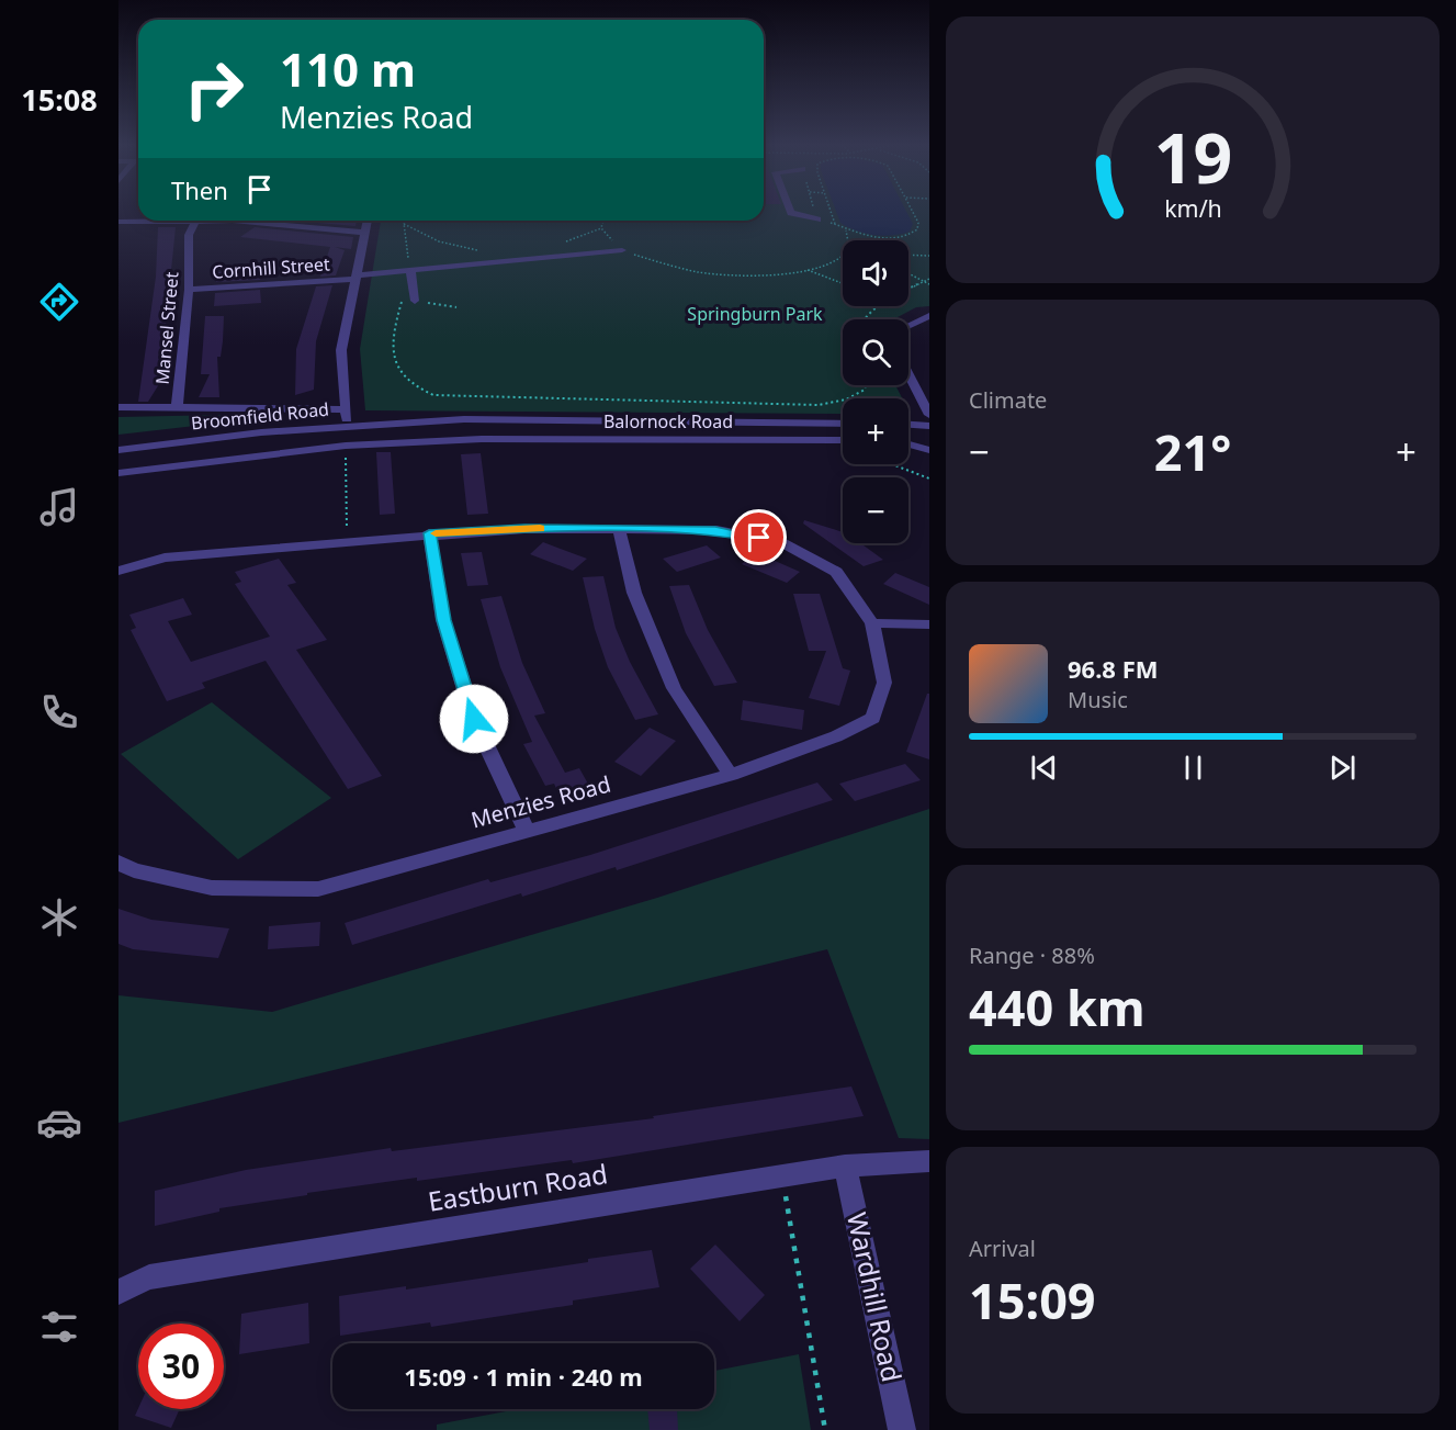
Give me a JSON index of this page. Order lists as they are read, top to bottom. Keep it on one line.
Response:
{"streets":{"street":["Cornhill Street","Mansel Street","Broomfield Road","Balornock Road","Menzies Road","Eastburn Road","Wardhill Road"]},"crossings":[["Cornhill Street","Mansel Street"],["Cornhill Street","Broomfield Road"],["Broomfield Road","Balornock Road"],["Eastburn Road","Wardhill Road"]],"parks":["Springburn Park"],"page":{"tabs":"15:08","turn":["110 m","Menzies Road"],"then":"Then","map_buttons":["+","−"],"tile":["Climate",["Range · 88%","440 km"],["Arrival","15:09"]],"heat":["−","21°","+"],"song":["96.8 FM","Music"],"limit":"30","trip":"15:09 · 1 min · 240 m","gauge":["19","km/h"]}}
